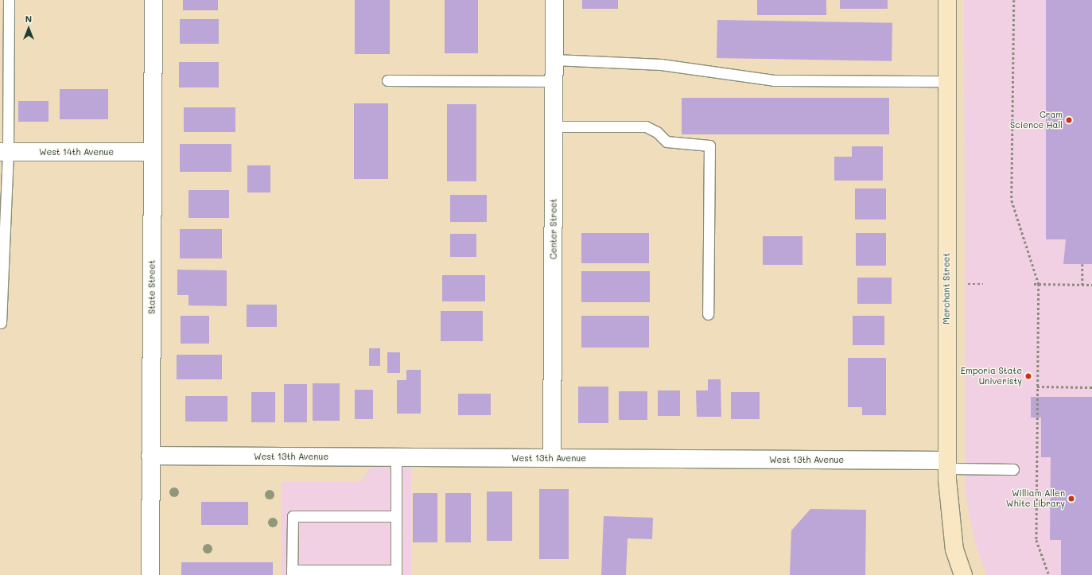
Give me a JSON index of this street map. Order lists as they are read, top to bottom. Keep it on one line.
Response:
{"streets":{"main road":["Merchant Street"],"street":["West 14th Avenue","Center Street","State Street","West 13th Avenue"]},"crossings":[["West 14th Avenue","State Street"],["Center Street","West 13th Avenue"],["State Street","West 13th Avenue"],["Merchant Street","West 13th Avenue"]],"places":["Cram Science Hall","Emporia State Univeristy","William Allen White Library"],"north":"top"}
